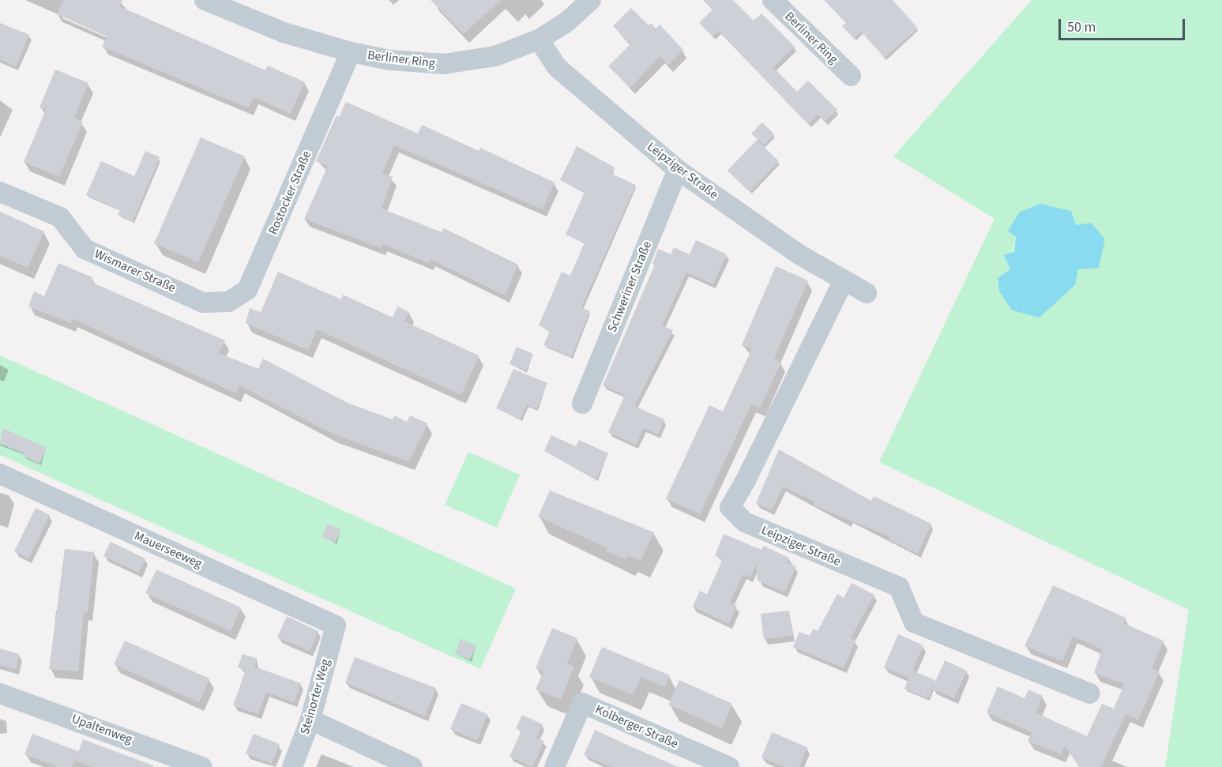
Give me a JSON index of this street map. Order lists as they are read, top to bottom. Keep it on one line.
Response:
{"streets":{"street":["Berliner Ring","Leipziger Straße","Rostocker Straße","Wismarer Straße","Schweriner Straße","Mauerseeweg","Steinorter Weg","Kolberger Straße","Upaltenweg"]},"crossings":[["Berliner Ring","Leipziger Straße"],["Berliner Ring","Rostocker Straße"],["Leipziger Straße","Schweriner Straße"],["Rostocker Straße","Wismarer Straße"],["Mauerseeweg","Steinorter Weg"]],"scale_bar":"50 m"}
